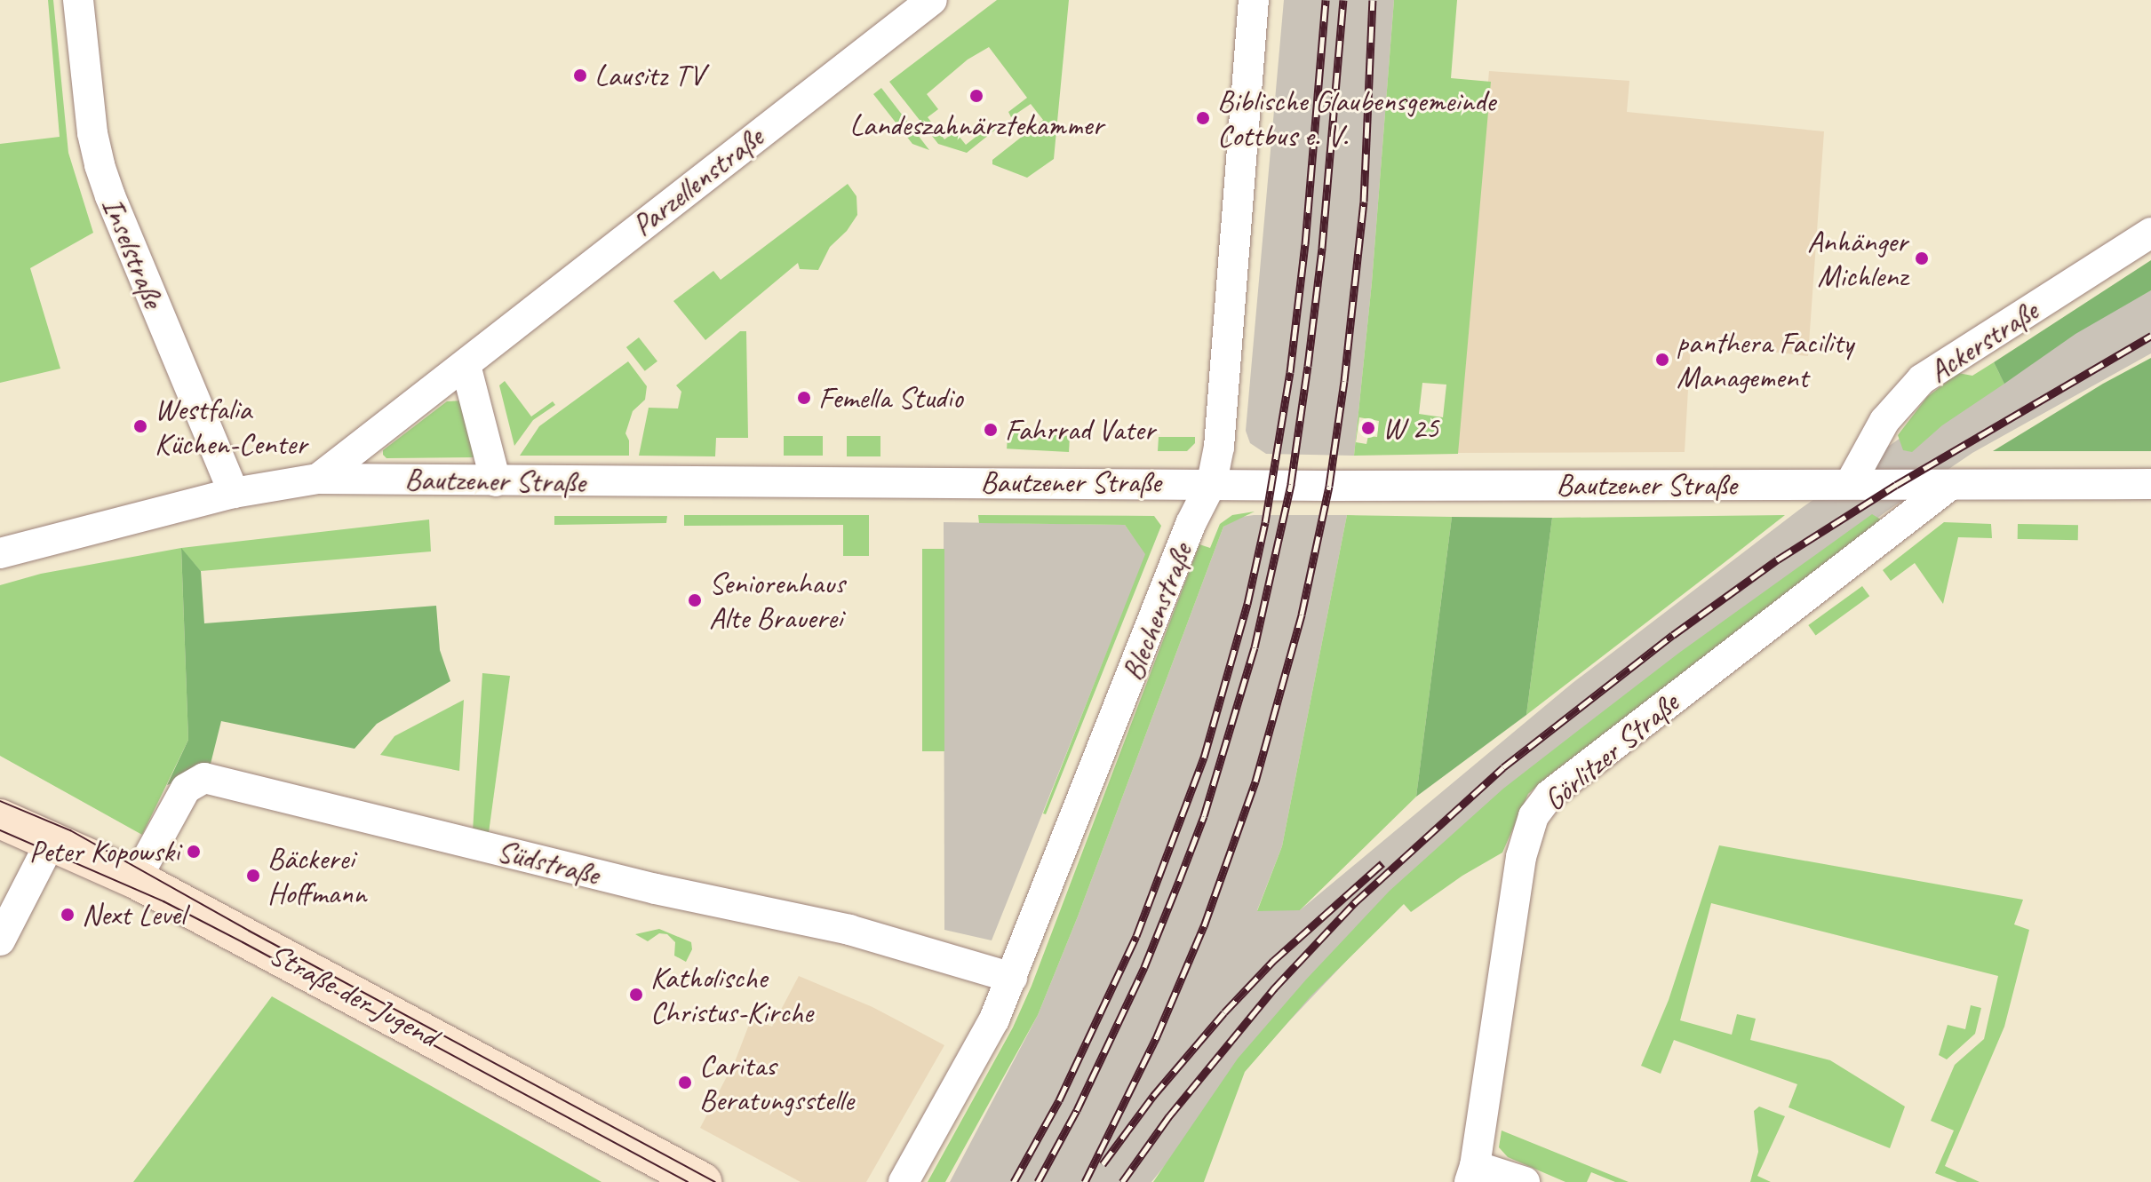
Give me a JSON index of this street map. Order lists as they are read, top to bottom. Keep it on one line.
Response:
{"streets":{"main road":["Straße der Jugend"],"street":["Parzellenstraße","Inselstraße","Ackerstraße","Bautzener Straße","Blechenstraße","Görlitzer Straße","Südstraße"]},"crossings":[["Parzellenstraße","Bautzener Straße"],["Inselstraße","Bautzener Straße"],["Ackerstraße","Bautzener Straße"],["Bautzener Straße","Blechenstraße"],["Bautzener Straße","Görlitzer Straße"],["Blechenstraße","Südstraße"],["Südstraße","Straße der Jugend"]],"places":["Lausitz TV","Landeszahnärztekammer","Biblische Glaubensgemeinde Cottbus e. V.","Anhänger Michlenz","panthera Facility Management","Femella Studio","Westfalia Küchen-Center","W 25","Fahrrad Vater","Seniorenhaus Alte Brauerei","Peter Kopowski","Bäckerei Hoffmann","Next Level","Katholische Christus-Kirche","Caritas Beratungsstelle"]}
